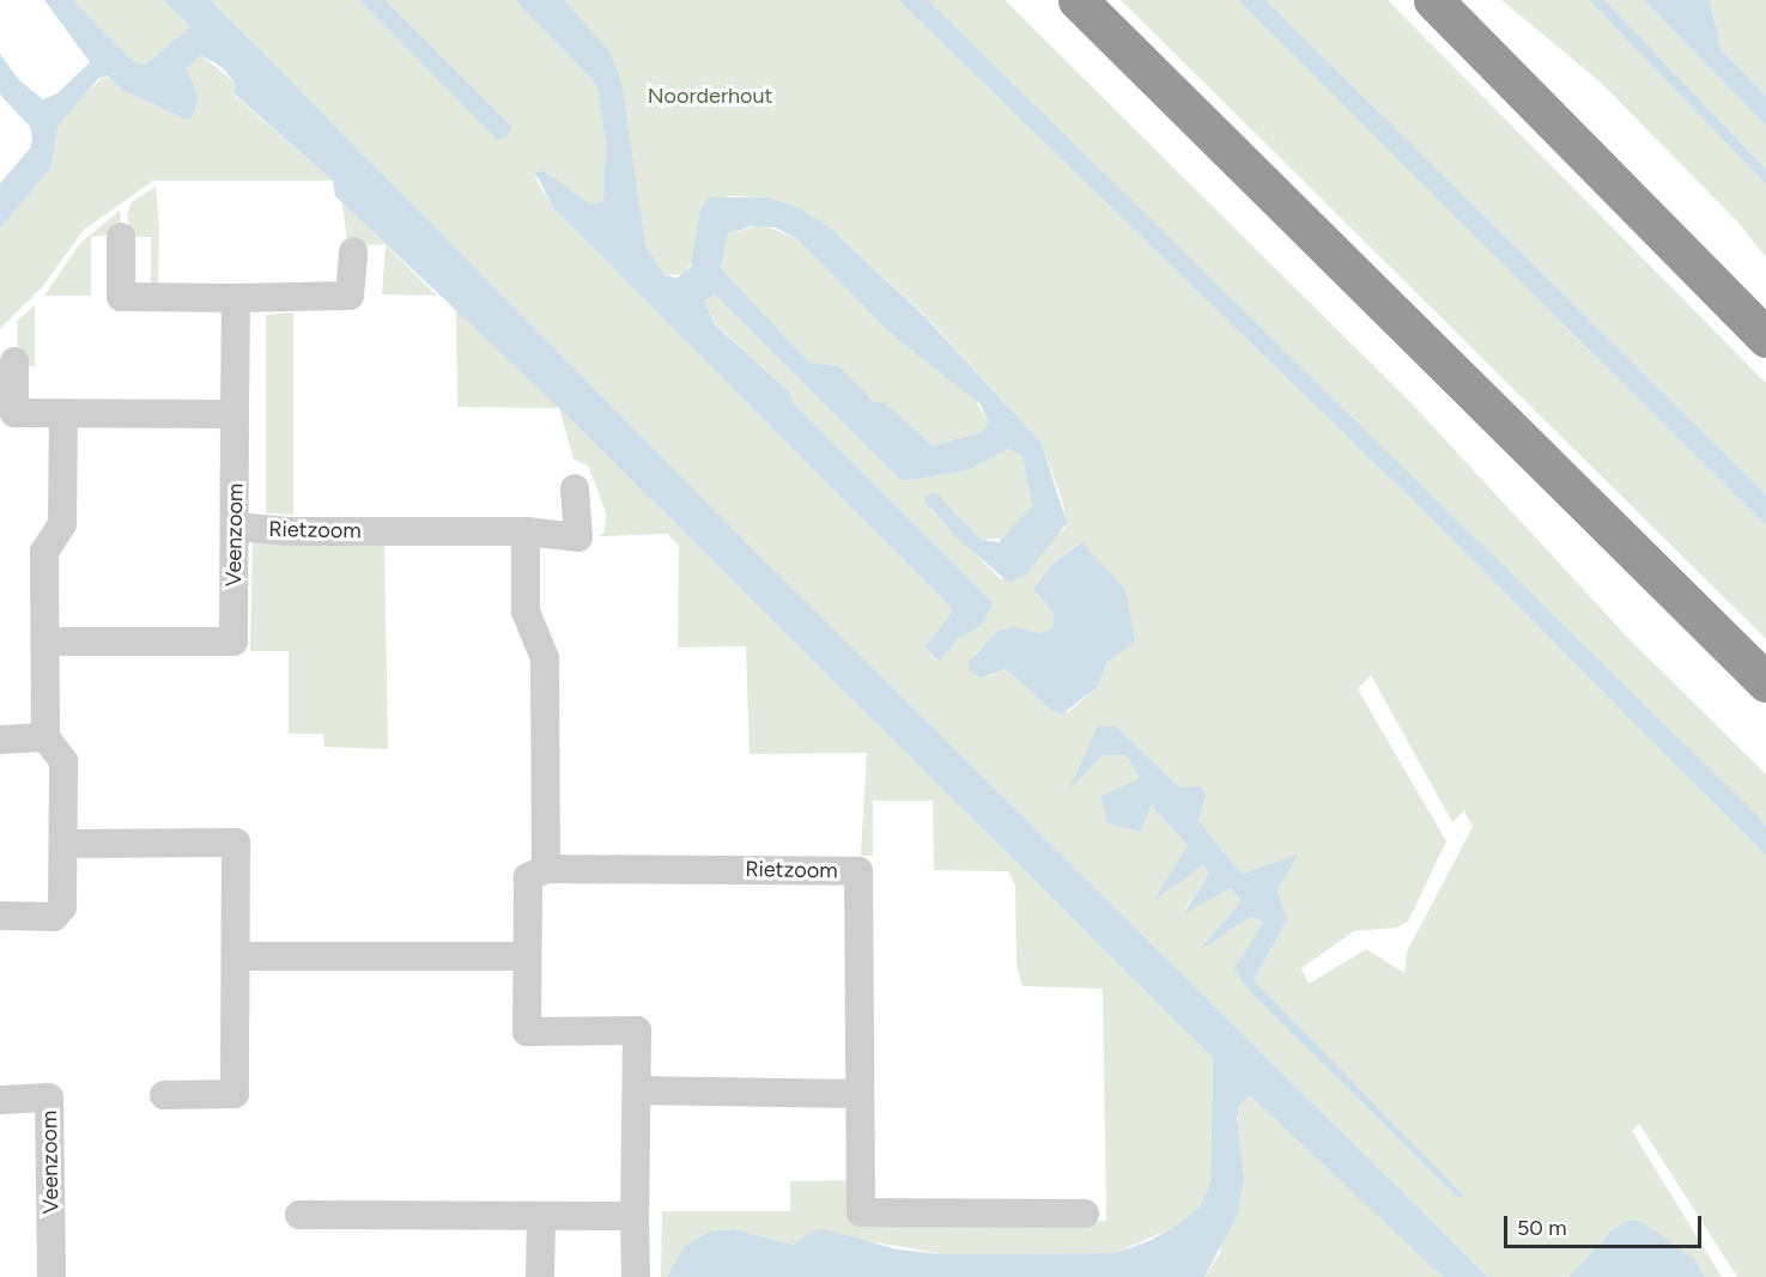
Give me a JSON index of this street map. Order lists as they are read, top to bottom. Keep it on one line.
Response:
{"streets":{"street":["Rietzoom","Veenzoom"]},"crossings":[["Rietzoom","Veenzoom"]],"parks":["Noorderhout"],"scale_bar":"50 m"}
